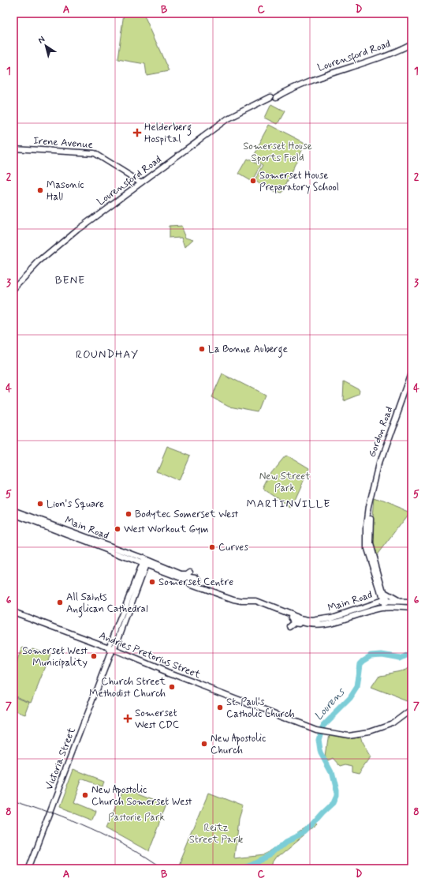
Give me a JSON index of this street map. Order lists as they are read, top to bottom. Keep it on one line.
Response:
{"streets":{"street":["Lourensford Road","Irene Avenue","Gordon Road","Main Road","Andries Pretorius Street","Victoria Street"]},"crossings":[["Lourensford Road","Irene Avenue"],["Gordon Road","Main Road"],["Main Road","Victoria Street"],["Andries Pretorius Street","Victoria Street"]],"districts":["BENE","ROUNDHAY","MARTINVILLE"],"water":["Lourens"],"parks":["Somerset House Sports Field","New Street Park","Pastorie Park","Reitz Street Park"],"places":{"health":["Helderberg Hospital","Somerset West CDC"],"other":["Somerset House Preparatory School","Masonic Hall","La Bonne Auberge","Lion's Square","Bodytec Somerset West","West Workout Gym","Curves","Somerset Centre","All Saints Anglican Cathedral","Somerset West Municipality","Church Street Methodist Church","St. Paul's Catholic Church","New Apostolic Church","New Apostolic Church Somerset West"]},"north":"top left","grid":{"columns":["A","B","C","D"],"rows":["1","2","3","4","5","6","7","8"]}}
